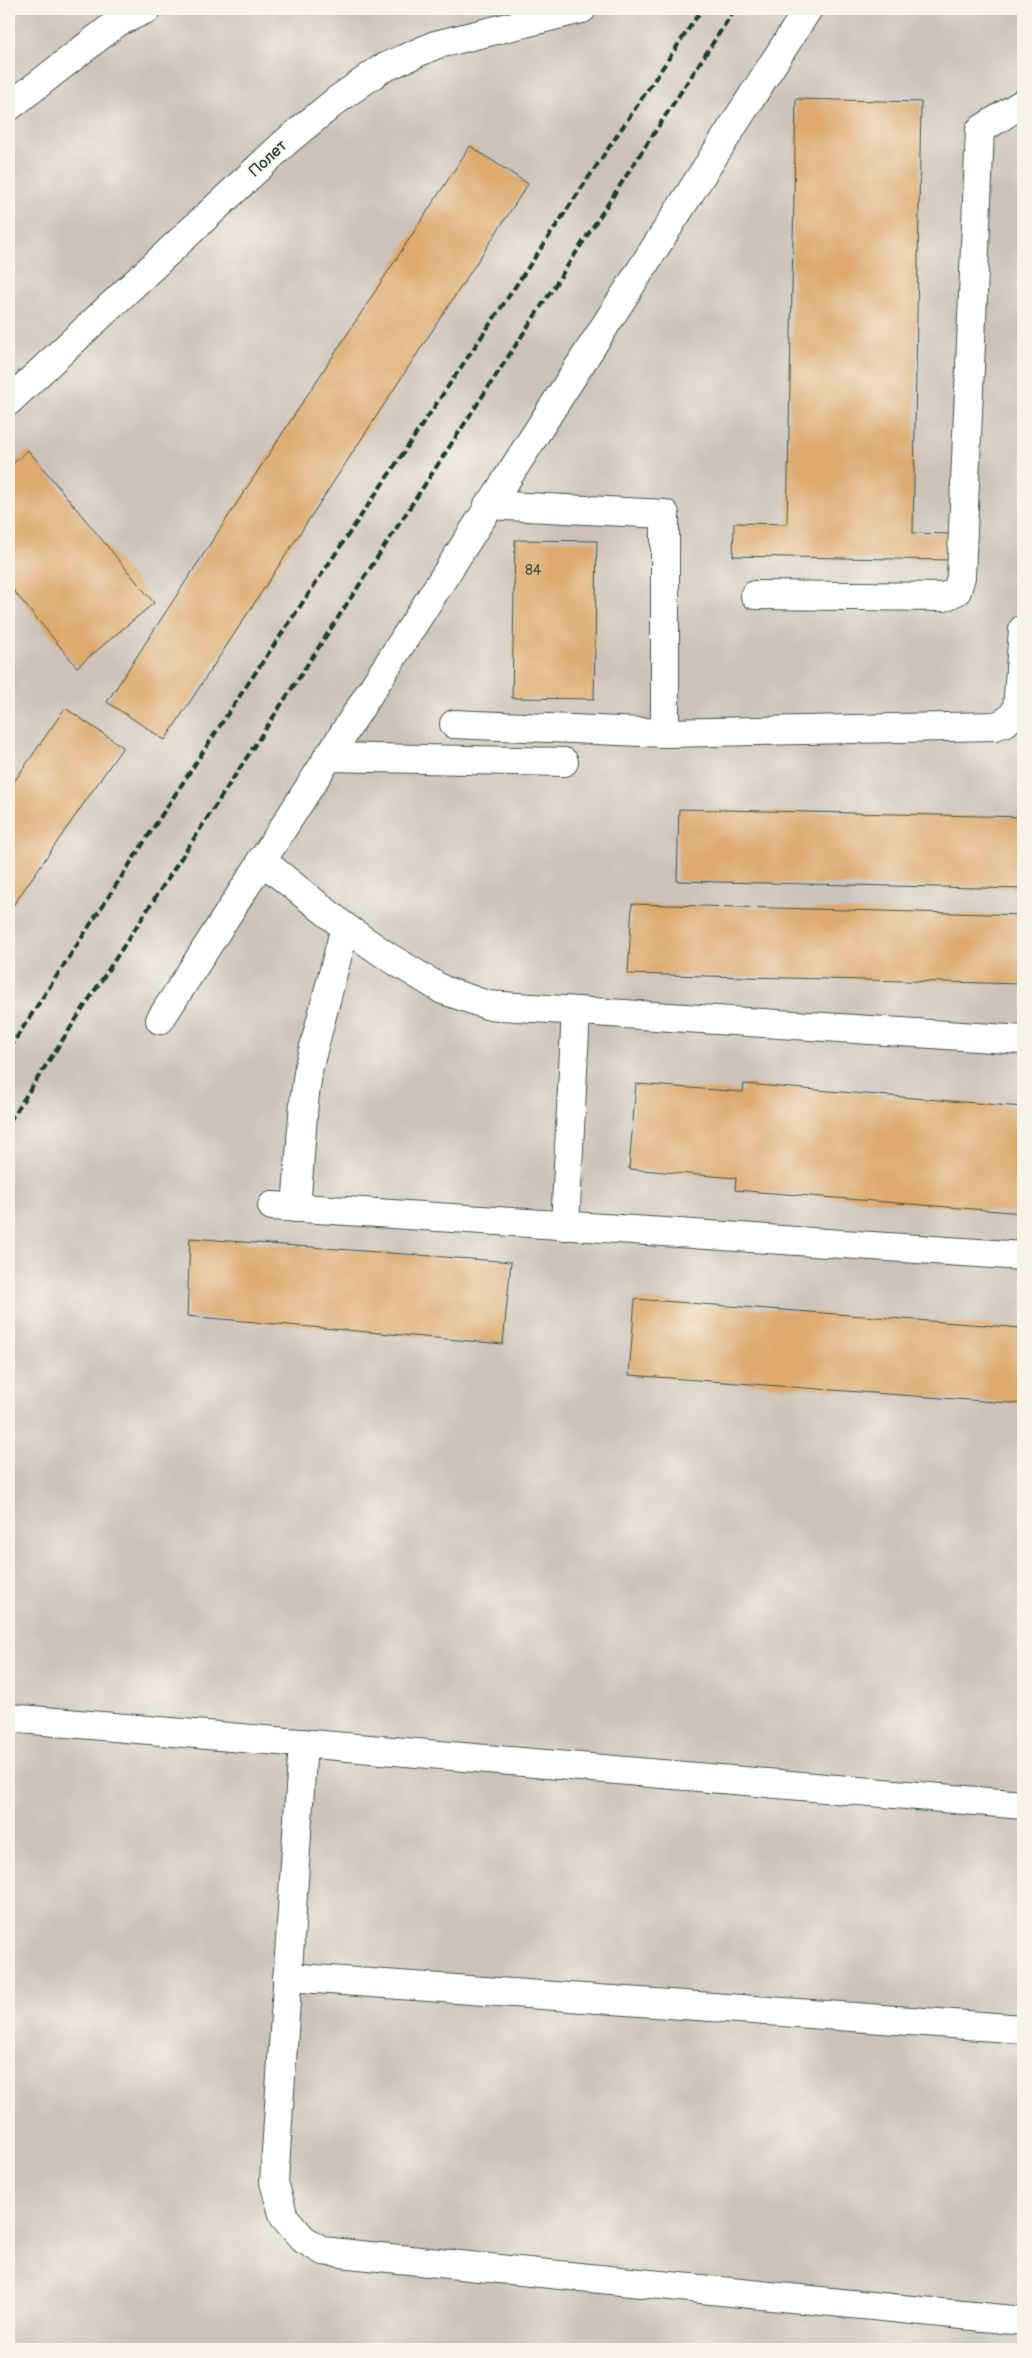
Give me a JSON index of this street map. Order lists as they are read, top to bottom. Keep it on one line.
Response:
{"streets":{"street":["Полет"]},"house_numbers":["84"]}
